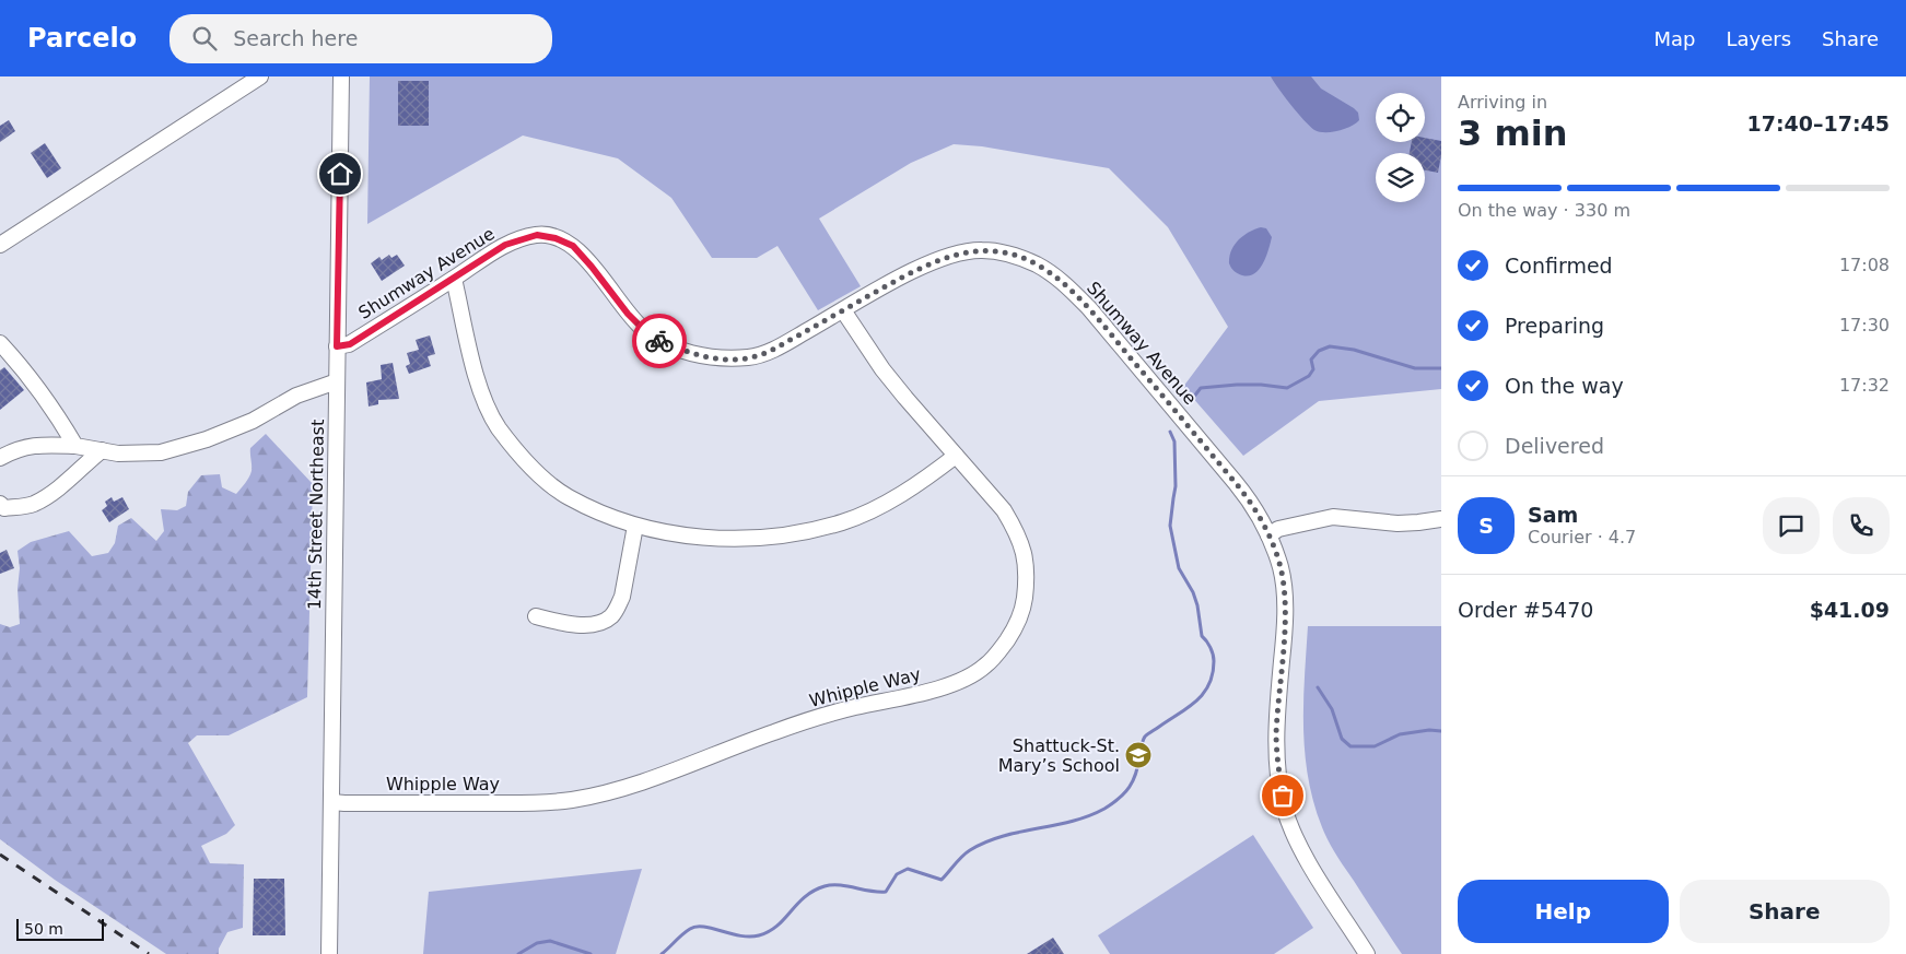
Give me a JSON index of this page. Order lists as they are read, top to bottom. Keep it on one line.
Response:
{"streets":{"street":["Shumway Avenue","14th Street Northeast","Whipple Way"]},"crossings":[["Shumway Avenue","14th Street Northeast"],["Shumway Avenue","Whipple Way"],["14th Street Northeast","Whipple Way"]],"places":{"school or university":["Shattuck-St. Mary’s School"]},"scale_bar":"50 m","page":{"header":"Parcelo","search":"Search here","nav":["Map","Layers","Share"],"heading":["3 min","Arriving in","17:40–17:45"],"panel":["Sam","Courier · 4.7","Order #5470","$41.09"],"bar":"On the way · 330 m","list":[["Confirmed","17:08"],["Preparing","17:30"],["On the way","17:32"],"Delivered"],"round":"S","buttons":["Help","Share"],"scale":"50 m"}}
